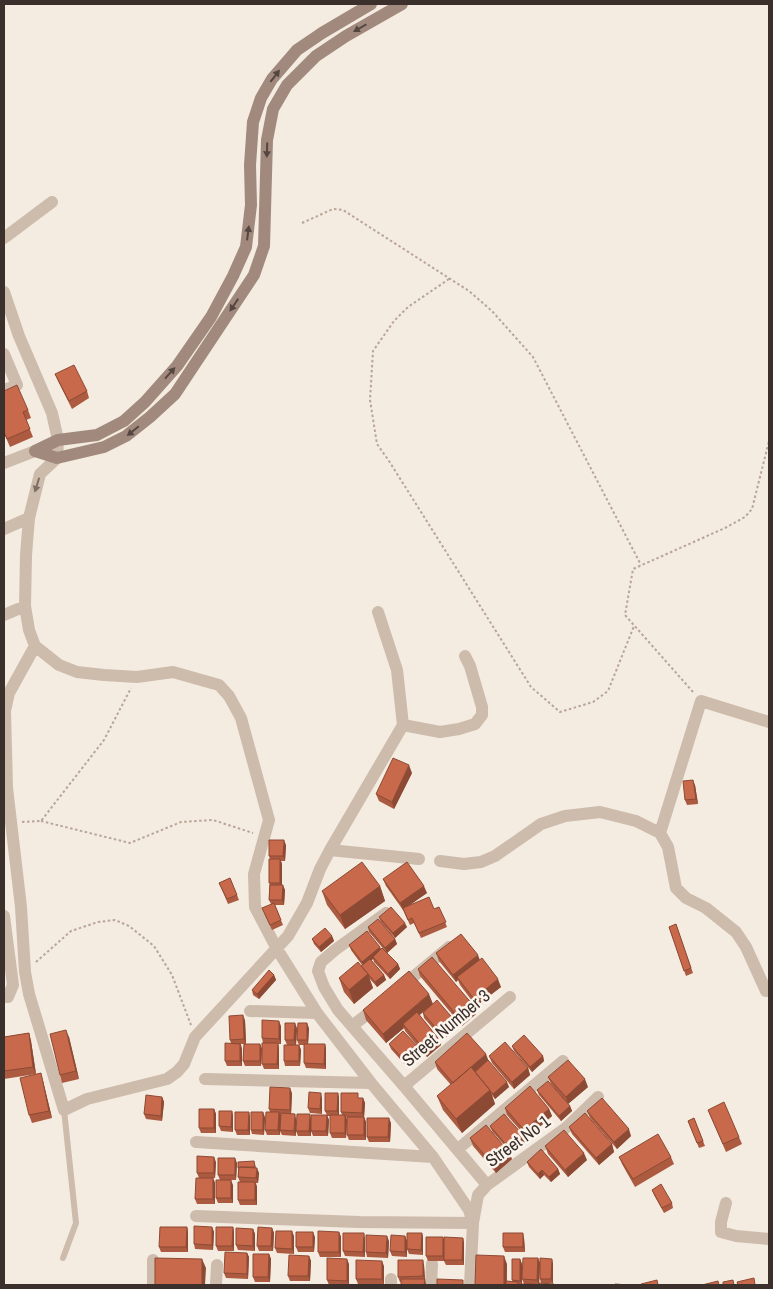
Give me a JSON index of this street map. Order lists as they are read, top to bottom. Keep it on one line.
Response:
{"streets":{"street":["Street Number 3","Street No 1"]}}
